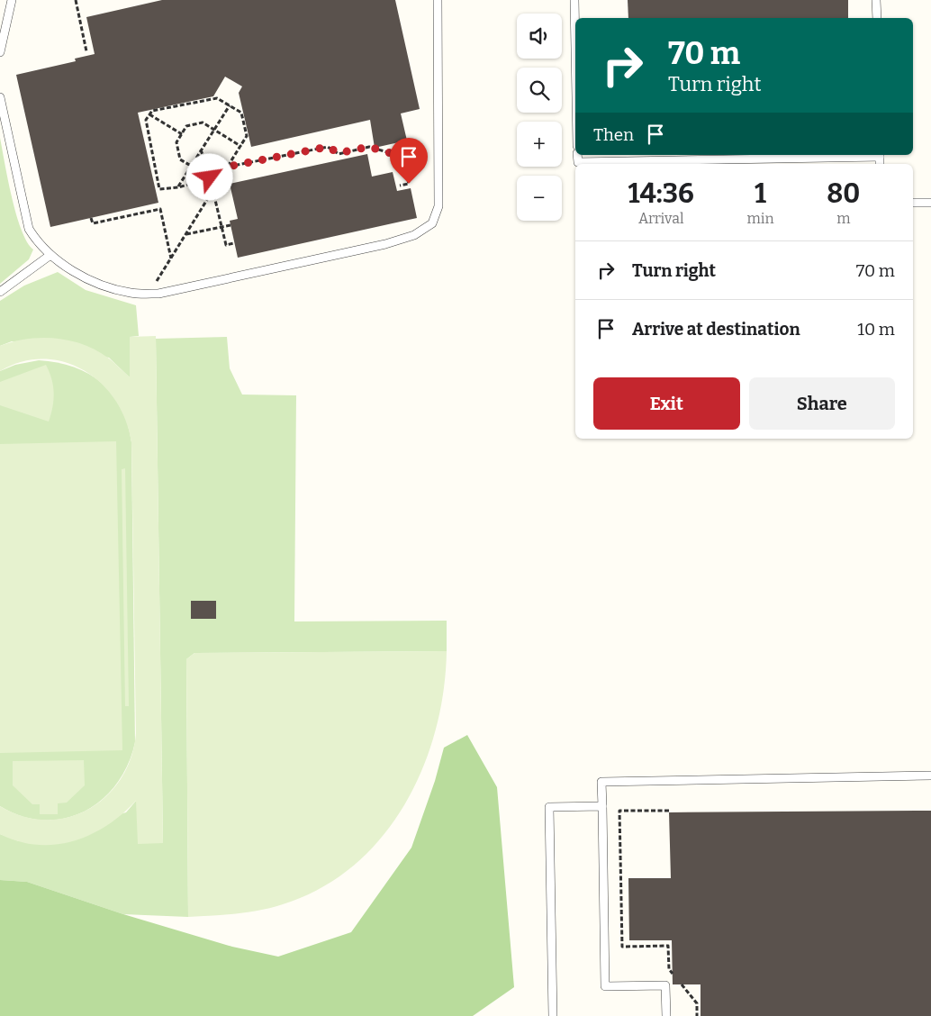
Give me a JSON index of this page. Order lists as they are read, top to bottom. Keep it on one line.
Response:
{"page":{"map_buttons":["+","−"],"turn":["70 m","Turn right"],"then":"Then","eta":["14:36","Arrival","1","min","80","m"],"list":[{"name":"Turn right","value":"70 m"},{"name":"Arrive at destination","value":"10 m"}],"buttons":["Exit","Share"]}}
